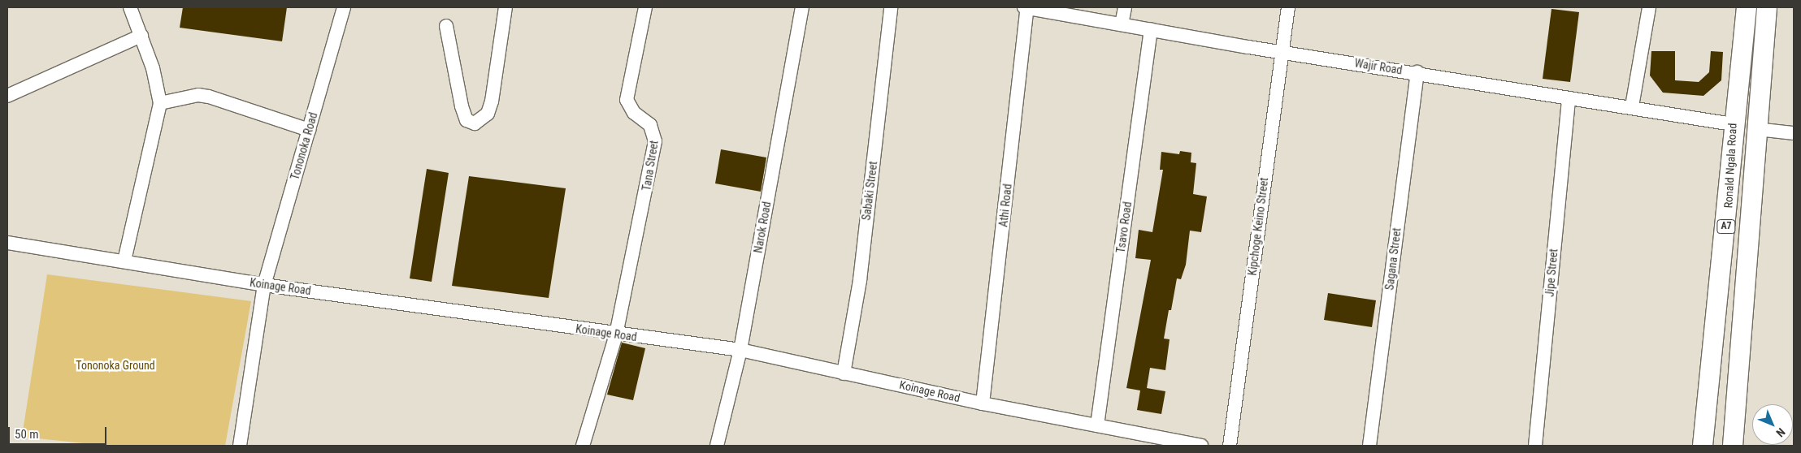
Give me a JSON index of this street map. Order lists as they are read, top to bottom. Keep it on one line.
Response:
{"streets":{"highway":["Ronald Ngala Road","A7"],"street":["Wajir Road","Tononoka Road","Tana Street","Sabaki Street","Athi Road","Kipchoge Keino Street","Narok Road","Tsavo Road","Sagana Street","Jipe Street","Koinage Road"]},"crossings":[["Wajir Road","Ronald Ngala Road"],["Wajir Road","Athi Road"],["Wajir Road","Kipchoge Keino Street"],["Wajir Road","Tsavo Road"],["Wajir Road","Sagana Street"],["Wajir Road","Jipe Street"],["Tononoka Road","Koinage Road"],["Tana Street","Koinage Road"],["Sabaki Street","Koinage Road"],["Athi Road","Koinage Road"],["Narok Road","Koinage Road"],["Tsavo Road","Koinage Road"]],"parks":["Tononoka Ground"],"scale_bar":"50 m","north":"bottom right"}
